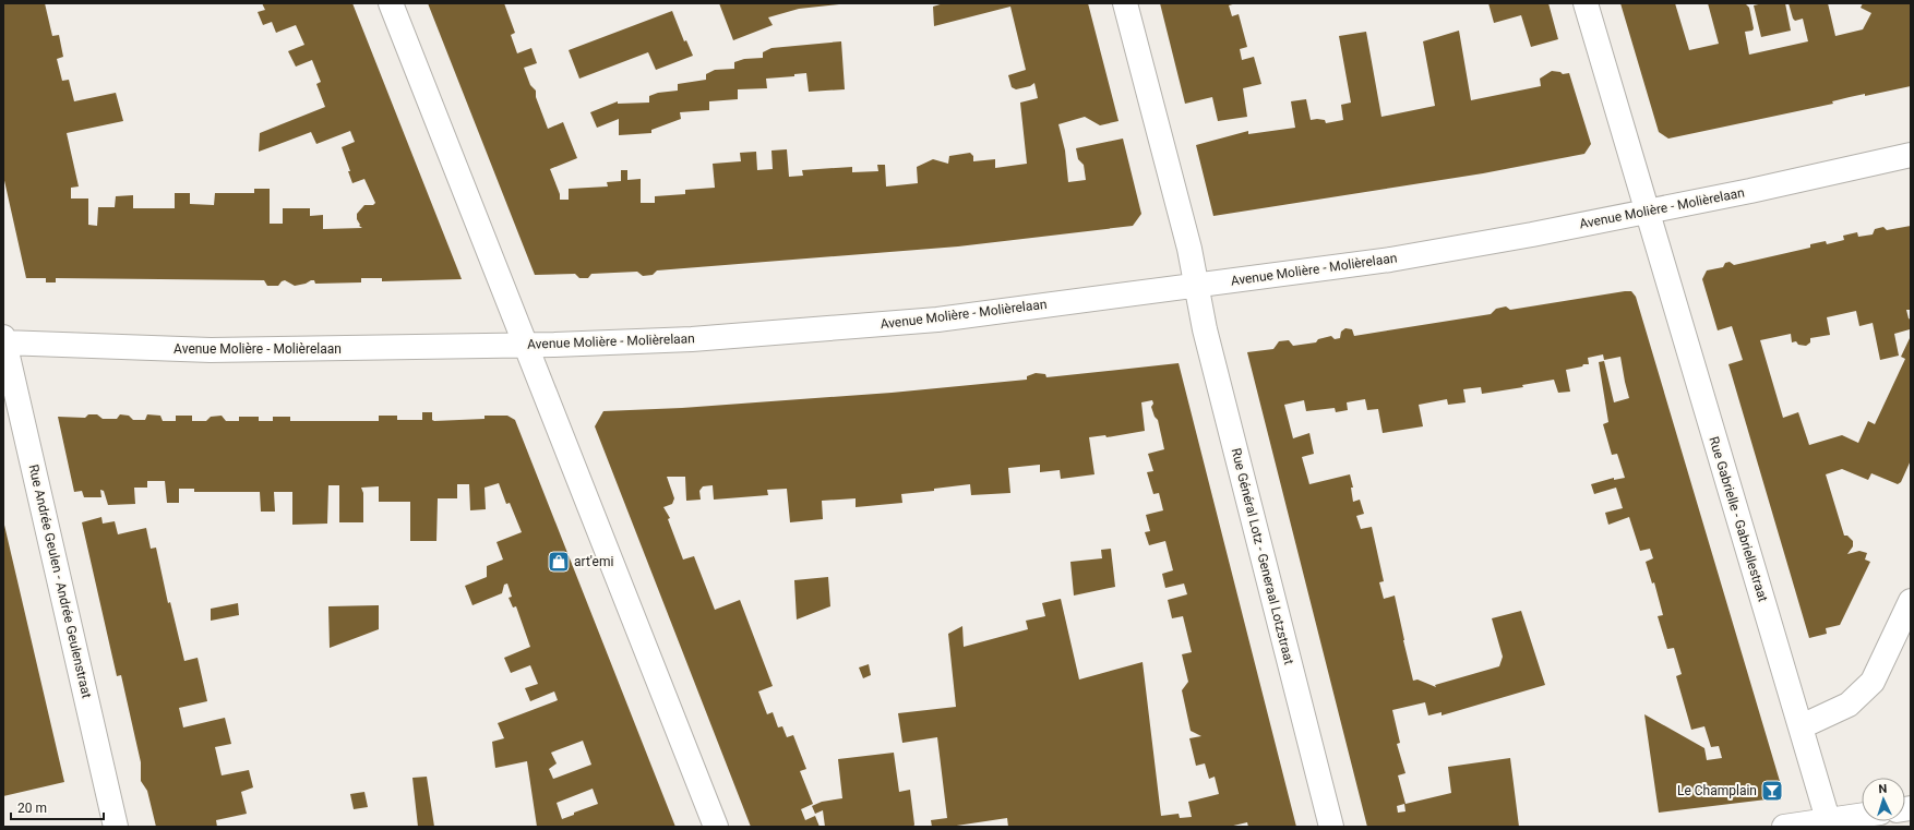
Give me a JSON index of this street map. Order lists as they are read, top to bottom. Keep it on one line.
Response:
{"streets":{"street":["Avenue Molière - Molièrelaan","Rue Gabrielle - Gabriellestraat","Rue Général Lotz - Generaal Lotzstraat","Rue Andrée Geulen - Andrée Geulenstraat"]},"crossings":[["Avenue Molière - Molièrelaan","Rue Gabrielle - Gabriellestraat"],["Avenue Molière - Molièrelaan","Rue Général Lotz - Generaal Lotzstraat"],["Avenue Molière - Molièrelaan","Rue Andrée Geulen - Andrée Geulenstraat"]],"places":{"shop":["art'emi"],"bar":["Le Champlain"]},"scale_bar":"20 m","north":"top"}
